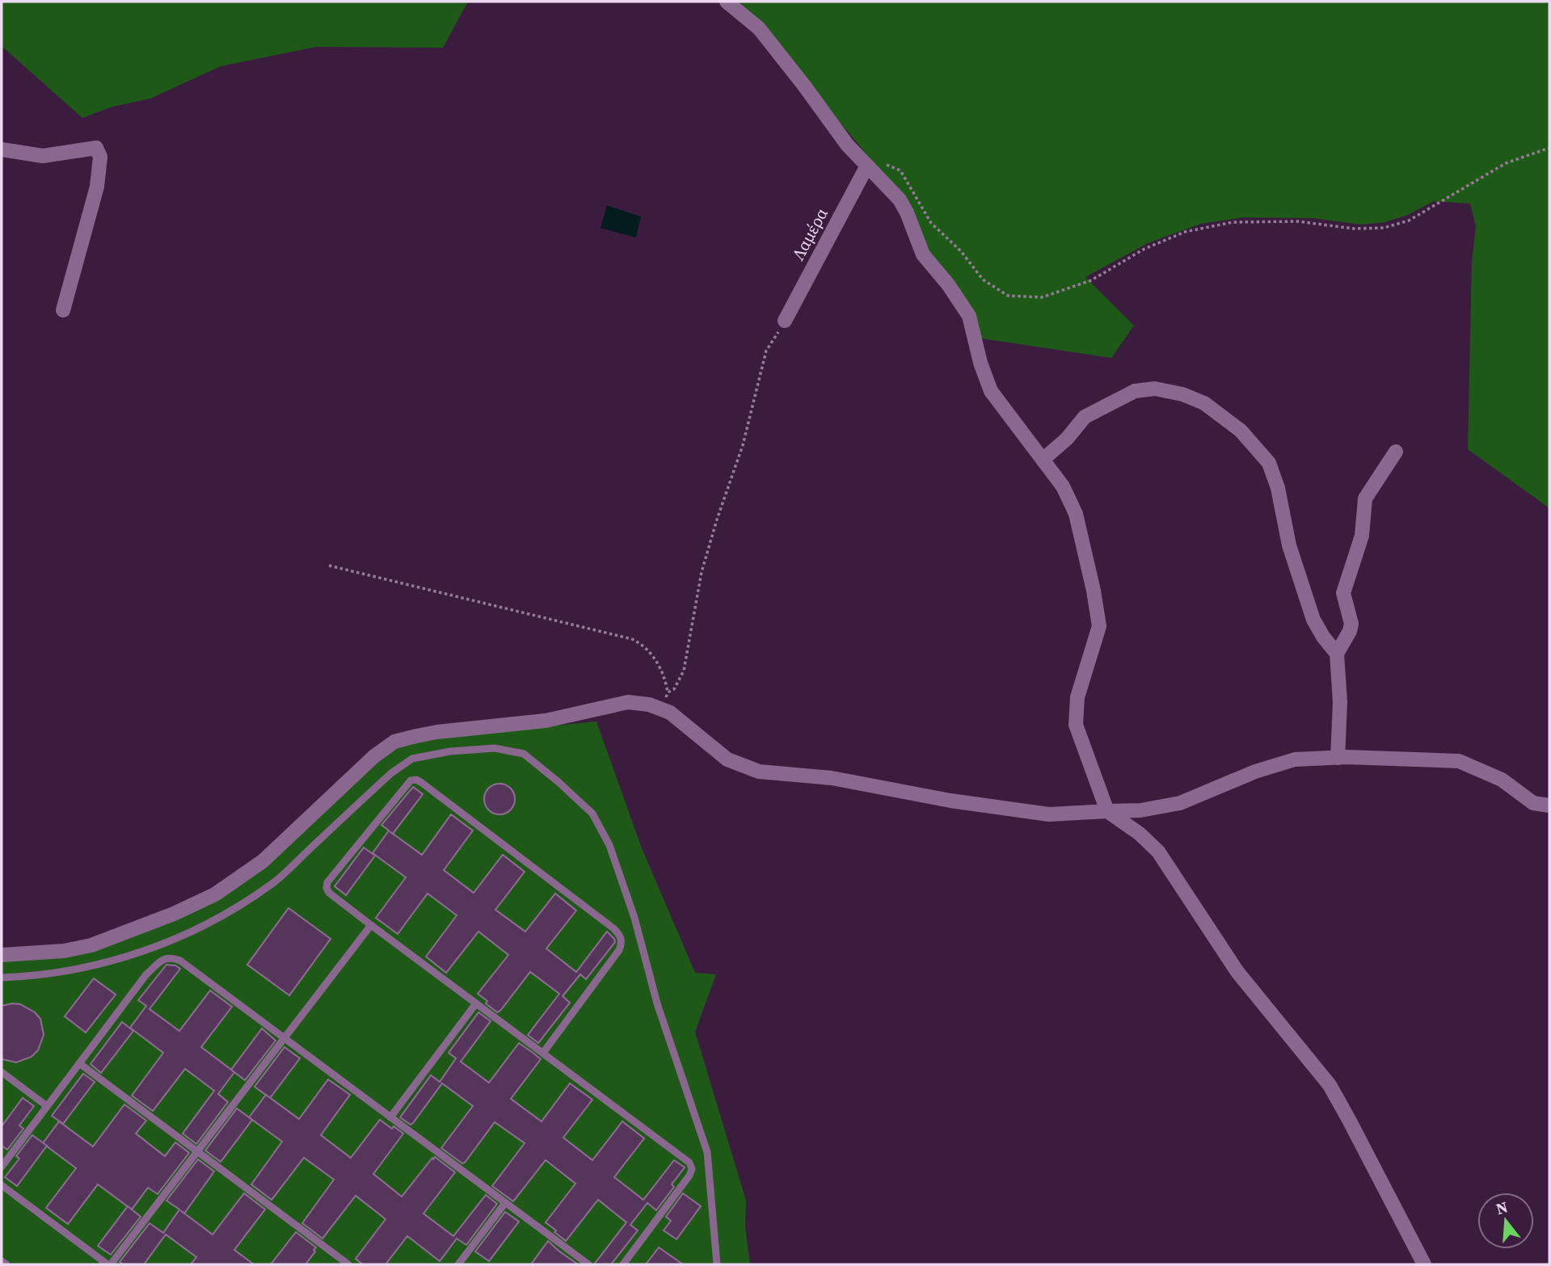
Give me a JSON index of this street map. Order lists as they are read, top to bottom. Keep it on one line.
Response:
{"streets":{"street":["Λαμέρα"]},"north":"top"}
